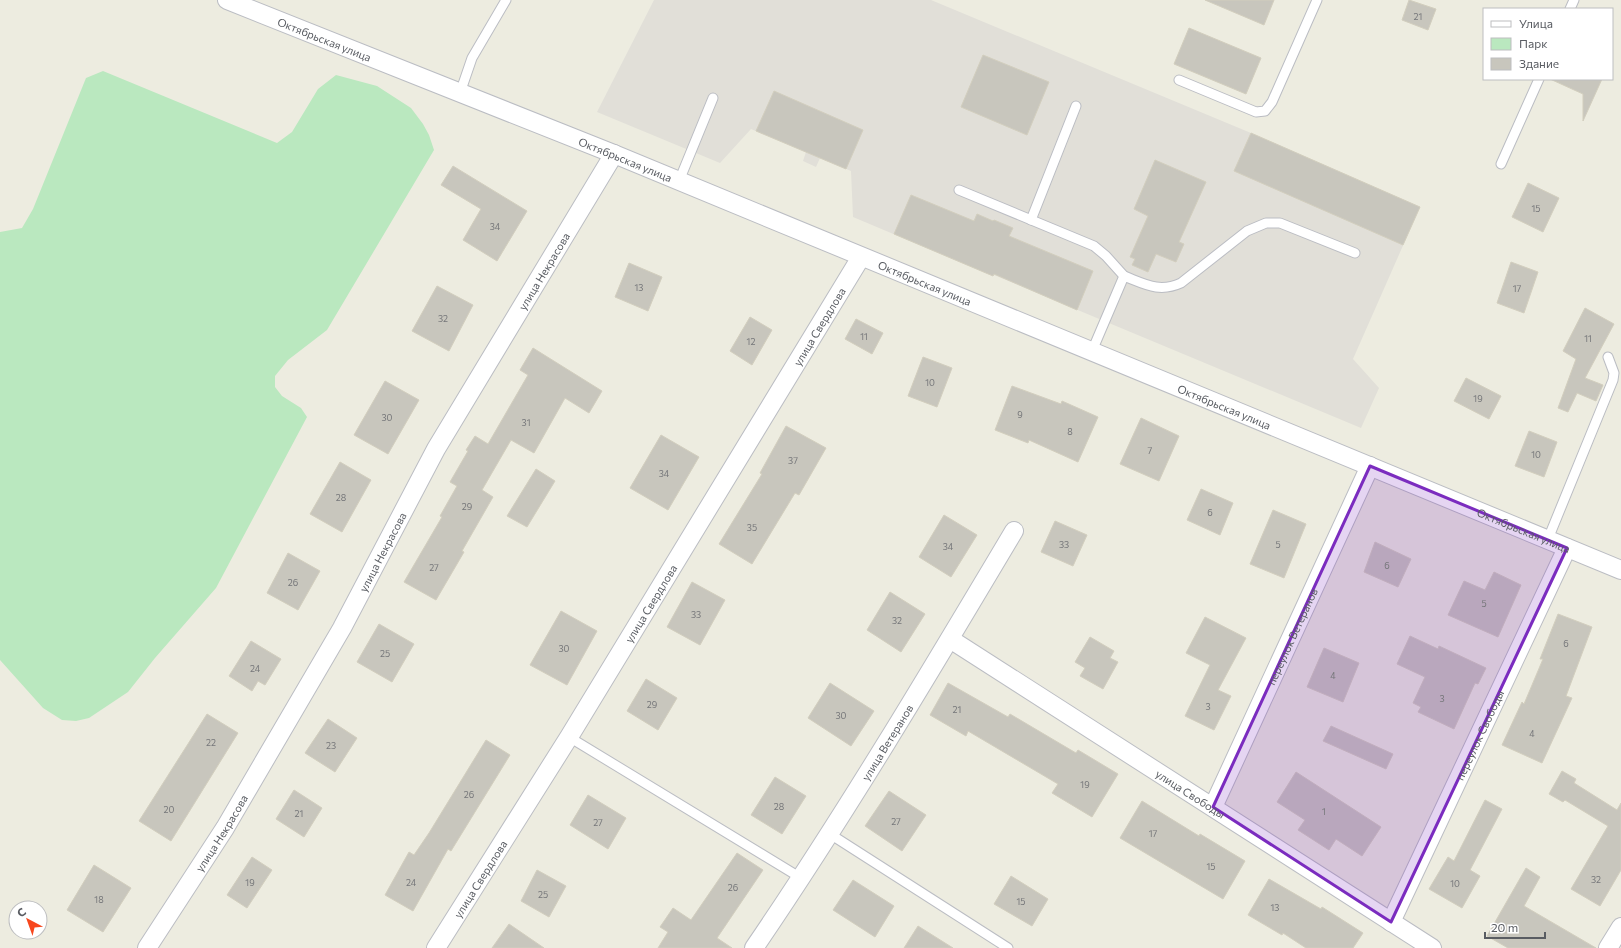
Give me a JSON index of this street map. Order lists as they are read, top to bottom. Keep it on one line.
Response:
{"streets":{"street":["Октябрьская улица","улица Некрасова","улица Свердлова","переулок Ветеранов","переулок Свободы","улица Ветеранов","улица Свободы"]},"crossings":[["Октябрьская улица","улица Некрасова"],["Октябрьская улица","улица Свердлова"],["Октябрьская улица","переулок Ветеранов"],["Октябрьская улица","переулок Свободы"],["переулок Ветеранов","улица Свободы"],["переулок Свободы","улица Свободы"],["улица Ветеранов","улица Свободы"]],"house_numbers":["21","15","34","13","17","32","11","11","12","10","19","9","30","31","8","7","10","37","34","28","29","6","35","33","5","34","6","27","26","5","33","32","6","30","25","24","4","3","29","3","21","30","4","22","23","19","26","28","20","1","21","27","27","17","15","32","19","24","10","26","25","18","15","13"],"legend":["Улица","Парк","Здание"],"scale_bar":"20 m","north":"top left"}
